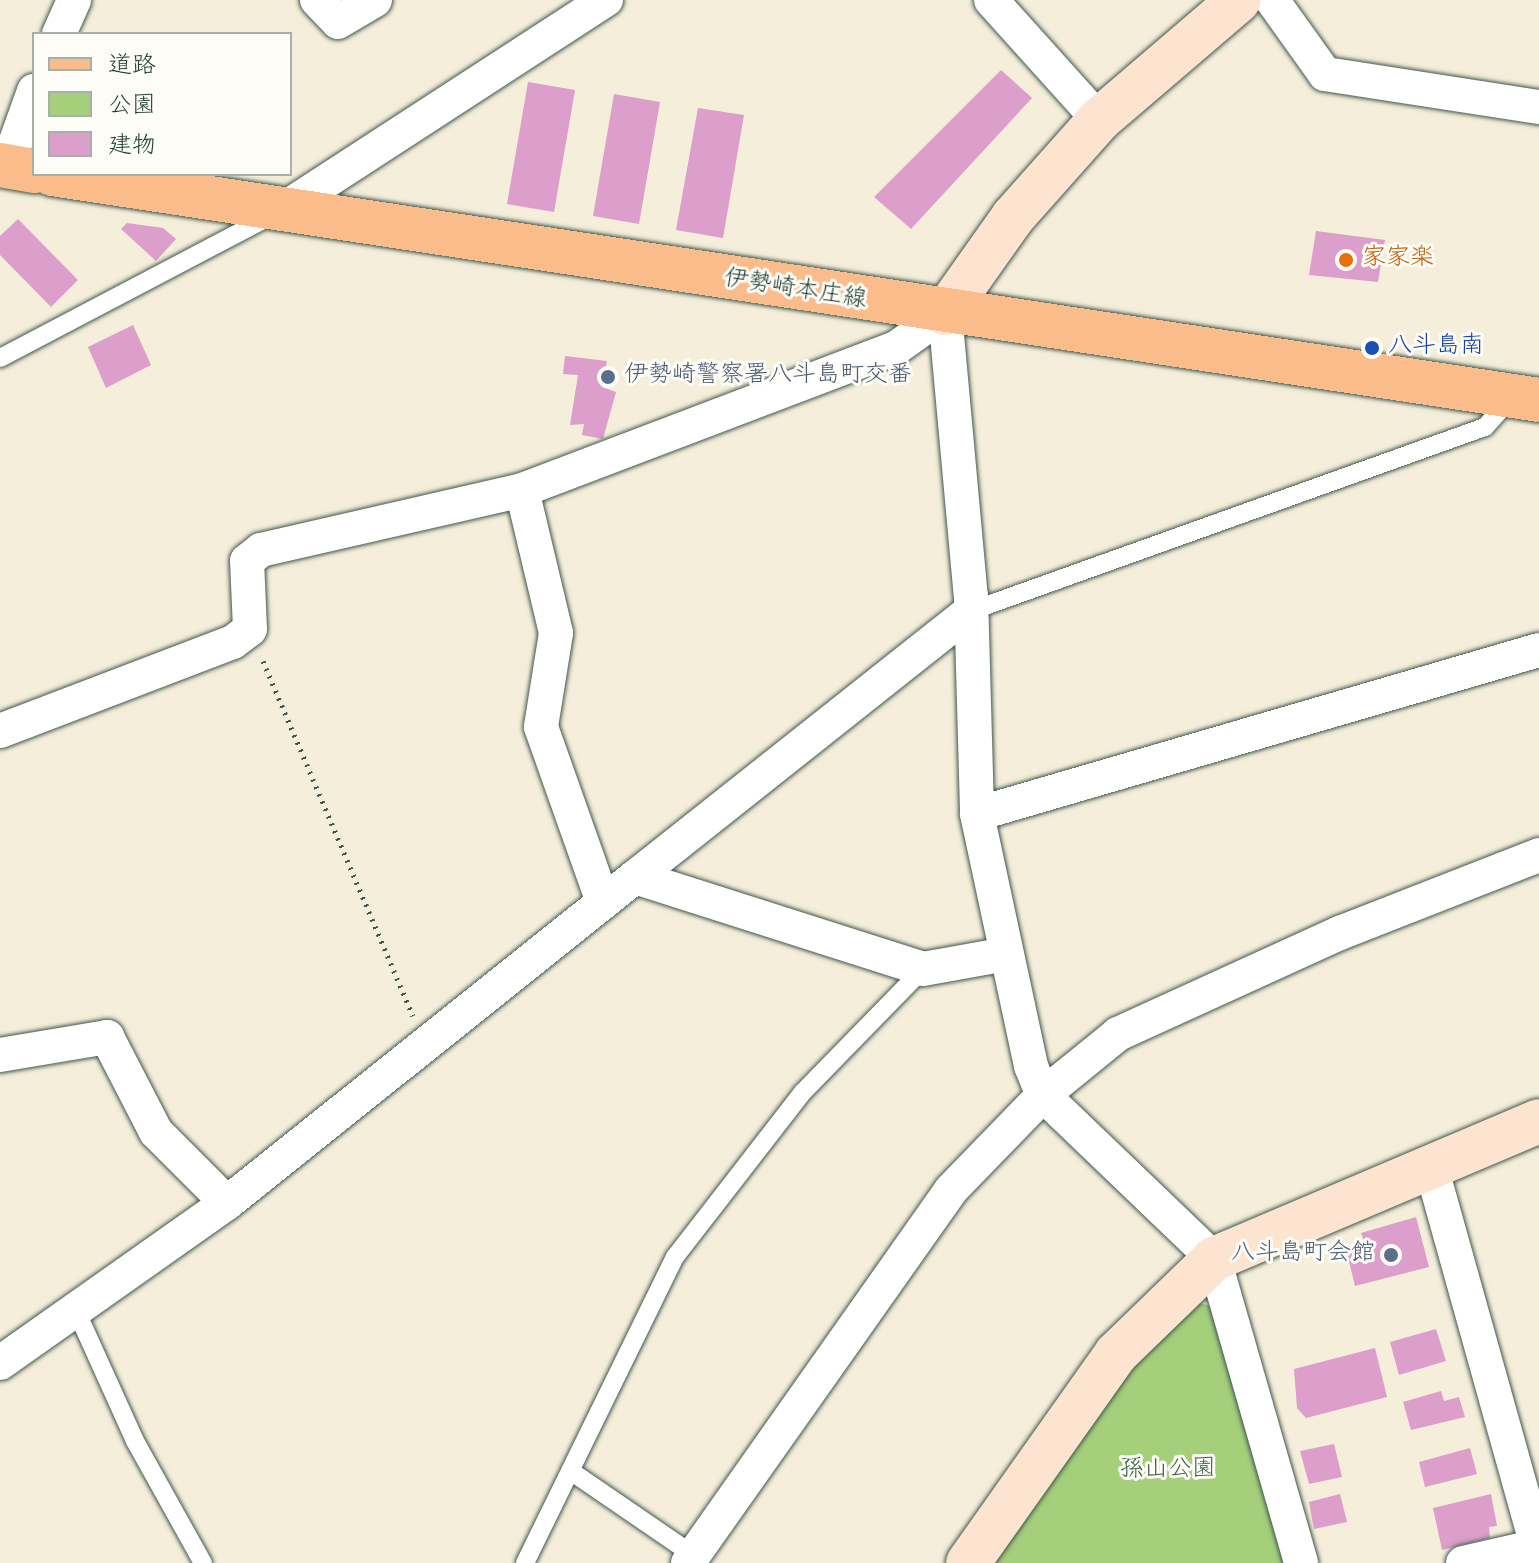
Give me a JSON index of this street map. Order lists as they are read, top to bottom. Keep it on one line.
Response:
{"streets":{"main road":["伊勢崎本庄線"]},"parks":["孫山公園"],"places":["家家楽","八斗島南","伊勢崎警察署八斗島町交番","八斗島町会館"],"legend":["道路","公園","建物"]}
